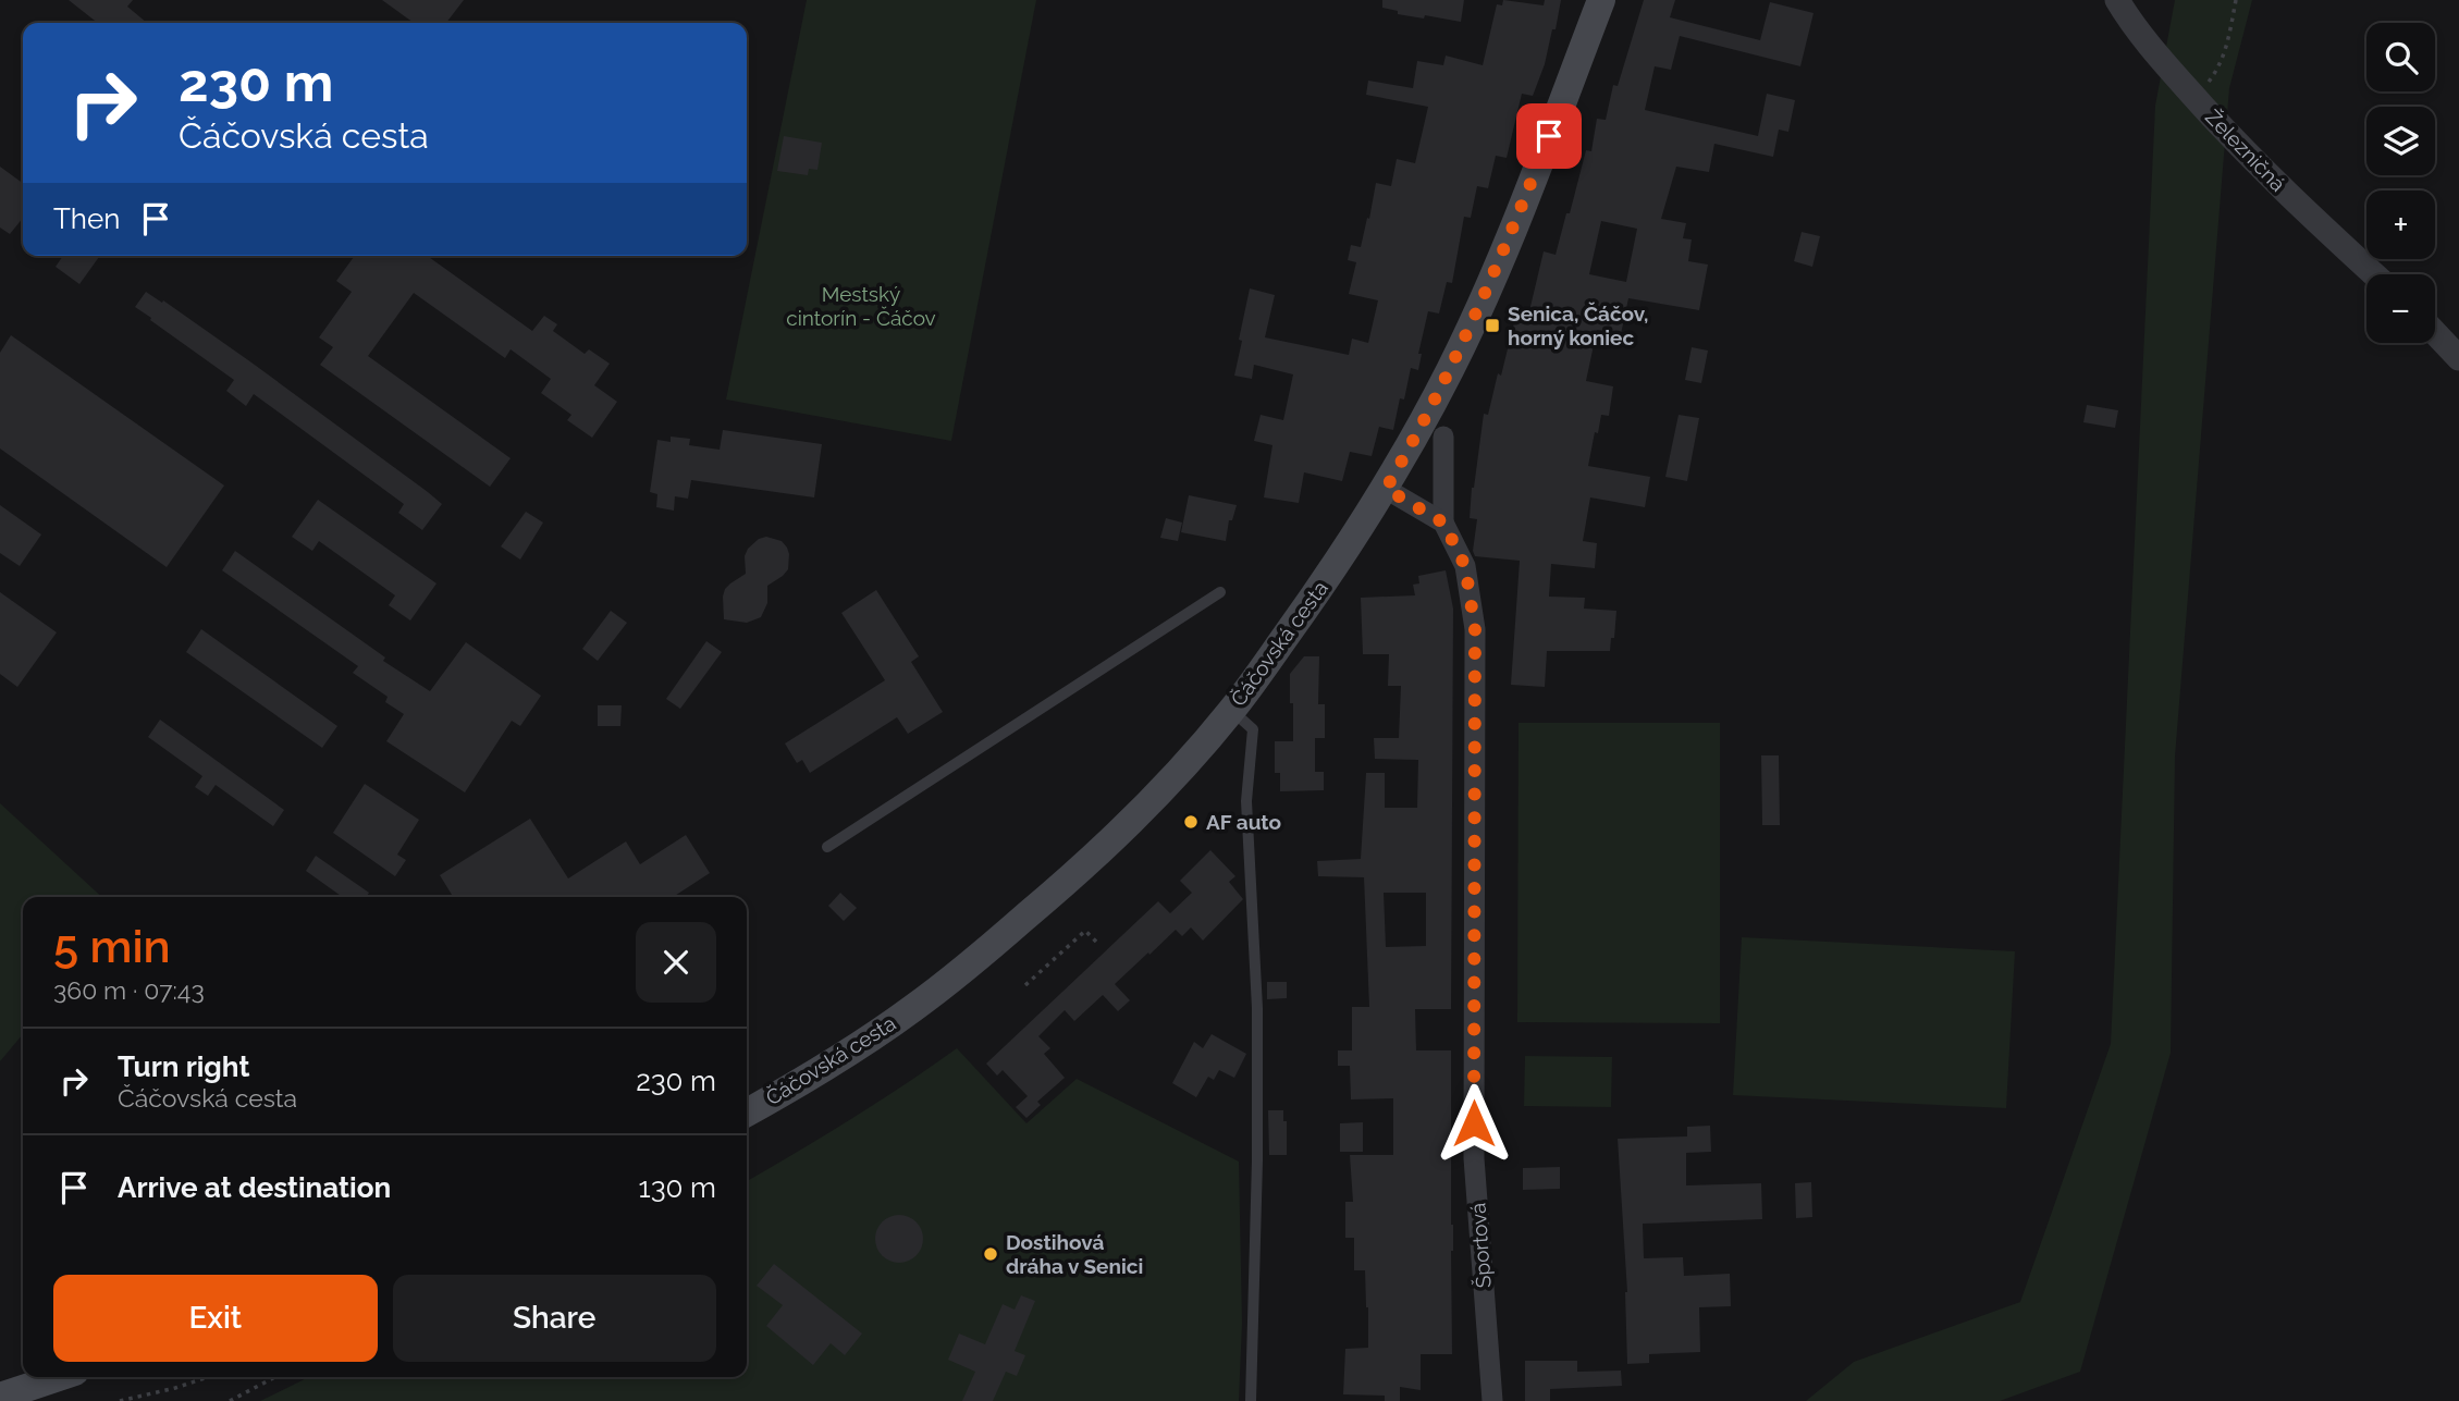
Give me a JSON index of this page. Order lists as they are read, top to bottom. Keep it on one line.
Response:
{"streets":{"main road":["Čáčovská cesta"],"street":["Železničná","Športová"]},"parks":["Mestský cintorín - Čáčov"],"places":{"transit":["Senica, Čáčov, horný koniec"],"other":["AF auto","Dostihová dráha v Senici"]},"page":{"map_buttons":["+","−"],"turn":["230 m","Čáčovská cesta"],"then":"Then","heading":["5 min","360 m · 07:43"],"list":[{"name":"Turn right","note":"Čáčovská cesta","value":"230 m"},{"name":"Arrive at destination","value":"130 m"}],"buttons":["Exit","Share"]}}
